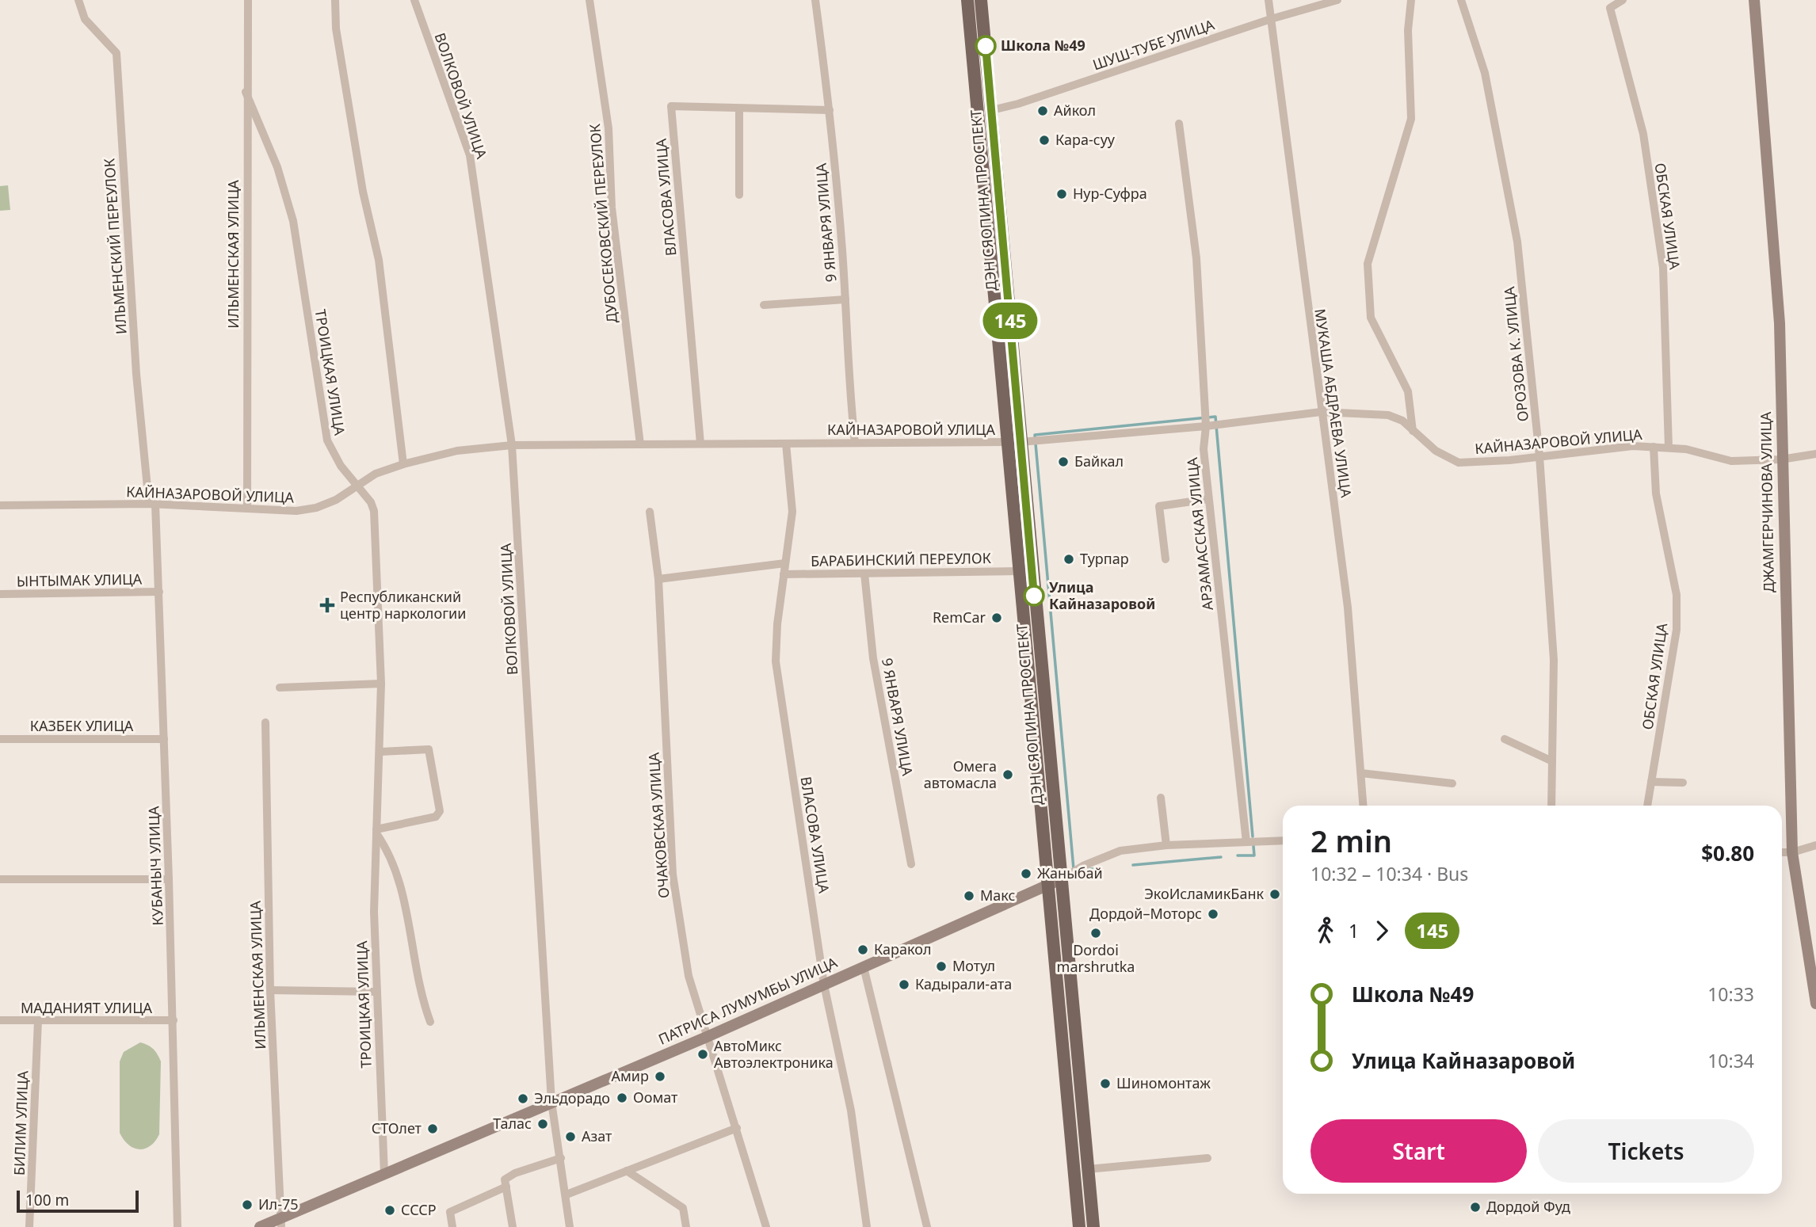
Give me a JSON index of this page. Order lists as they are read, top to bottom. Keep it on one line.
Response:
{"streets":{"main road":["ДЭН СЯОПИНА ПРОСПЕКТ"],"street":["ШУШ-ТУБЕ УЛИЦА","ВОЛКОВОЙ УЛИЦА","ВЛАСОВА УЛИЦА","ОБСКАЯ УЛИЦА","9 ЯНВАРЯ УЛИЦА","ДУБОСЕКОВСКИЙ ПЕРЕУЛОК","ИЛЬМЕНСКИЙ ПЕРЕУЛОК","ИЛЬМЕНСКАЯ УЛИЦА","ОРОЗОВА К. УЛИЦА","ТРОИЦКАЯ УЛИЦА","МУКАША АБДРАЕВА УЛИЦА","КАЙНАЗАРОВОЙ УЛИЦА","ДЖАМГЕРЧИНОВА УЛИЦА","АРЗАМАССКАЯ УЛИЦА","БАРАБИНСКИЙ ПЕРЕУЛОК","ЫНТЫМАК УЛИЦА","КАЗБЕК УЛИЦА","ОЧАКОВСКАЯ УЛИЦА","КУБАНЫЧ УЛИЦА","ПАТРИСА ЛУМУМБЫ УЛИЦА","МАДАНИЯТ УЛИЦА","БИЛИМ УЛИЦА"]},"crossings":[["ШУШ-ТУБЕ УЛИЦА","ДЭН СЯОПИНА ПРОСПЕКТ"],["ШУШ-ТУБЕ УЛИЦА","МУКАША АБДРАЕВА УЛИЦА"],["ВОЛКОВОЙ УЛИЦА","КАЙНАЗАРОВОЙ УЛИЦА"],["ВОЛКОВОЙ УЛИЦА","ПАТРИСА ЛУМУМБЫ УЛИЦА"],["ВЛАСОВА УЛИЦА","9 ЯНВАРЯ УЛИЦА"],["ВЛАСОВА УЛИЦА","КАЙНАЗАРОВОЙ УЛИЦА"],["ВЛАСОВА УЛИЦА","БАРАБИНСКИЙ ПЕРЕУЛОК"],["ВЛАСОВА УЛИЦА","ПАТРИСА ЛУМУМБЫ УЛИЦА"],["ДЭН СЯОПИНА ПРОСПЕКТ","КАЙНАЗАРОВОЙ УЛИЦА"],["ДЭН СЯОПИНА ПРОСПЕКТ","БАРАБИНСКИЙ ПЕРЕУЛОК"],["ДЭН СЯОПИНА ПРОСПЕКТ","ПАТРИСА ЛУМУМБЫ УЛИЦА"],["ОБСКАЯ УЛИЦА","КАЙНАЗАРОВОЙ УЛИЦА"],["9 ЯНВАРЯ УЛИЦА","КАЙНАЗАРОВОЙ УЛИЦА"],["9 ЯНВАРЯ УЛИЦА","БАРАБИНСКИЙ ПЕРЕУЛОК"],["ДУБОСЕКОВСКИЙ ПЕРЕУЛОК","КАЙНАЗАРОВОЙ УЛИЦА"],["ИЛЬМЕНСКИЙ ПЕРЕУЛОК","КАЙНАЗАРОВОЙ УЛИЦА"],["ИЛЬМЕНСКИЙ ПЕРЕУЛОК","КУБАНЫЧ УЛИЦА"],["ИЛЬМЕНСКАЯ УЛИЦА","ТРОИЦКАЯ УЛИЦА"],["ИЛЬМЕНСКАЯ УЛИЦА","КАЙНАЗАРОВОЙ УЛИЦА"],["ИЛЬМЕНСКАЯ УЛИЦА","ПАТРИСА ЛУМУМБЫ УЛИЦА"],["ОРОЗОВА К. УЛИЦА","КАЙНАЗАРОВОЙ УЛИЦА"],["ТРОИЦКАЯ УЛИЦА","КАЙНАЗАРОВОЙ УЛИЦА"],["ТРОИЦКАЯ УЛИЦА","ПАТРИСА ЛУМУМБЫ УЛИЦА"],["МУКАША АБДРАЕВА УЛИЦА","КАЙНАЗАРОВОЙ УЛИЦА"],["КАЙНАЗАРОВОЙ УЛИЦА","ДЖАМГЕРЧИНОВА УЛИЦА"],["КАЙНАЗАРОВОЙ УЛИЦА","АРЗАМАССКАЯ УЛИЦА"],["КАЙНАЗАРОВОЙ УЛИЦА","КУБАНЫЧ УЛИЦА"],["АРЗАМАССКАЯ УЛИЦА","ПАТРИСА ЛУМУМБЫ УЛИЦА"],["ЫНТЫМАК УЛИЦА","КУБАНЫЧ УЛИЦА"],["КАЗБЕК УЛИЦА","КУБАНЫЧ УЛИЦА"],["ОЧАКОВСКАЯ УЛИЦА","ПАТРИСА ЛУМУМБЫ УЛИЦА"],["КУБАНЫЧ УЛИЦА","МАДАНИЯТ УЛИЦА"],["МАДАНИЯТ УЛИЦА","БИЛИМ УЛИЦА"]],"places":{"other":["Школа №49","Айкол","Кара-суу","Нур-Суфра","Байкал","Турпар","Улица Кайназаровой","RemCar","Омега автомасла","Жаныбай","ЭкоИсламикБанк","Макс","Дордой–Моторс","Dordoi marshrutka","Каракол","Мотул","Кадырали-ата","АвтоМикс Автоэлектроника","Амир","Шиномонтаж","Оомат","Эльдорадо","Талас","СТОлет","Азат","Ил-75","Дордой Фуд","СССР"],"health":["Республиканский центр наркологии"]},"lines":["bus line 145"],"scale_bar":"100 m","page":{"on_map":"145","heading":["2 min","10:32 – 10:34 · Bus","$0.80"],"legs":["1","145"],"list":[{"name":"Школа №49","value":"10:33"},{"name":"Улица Кайназаровой","value":"10:34"}],"buttons":["Start","Tickets"],"scale":"100 m"}}
